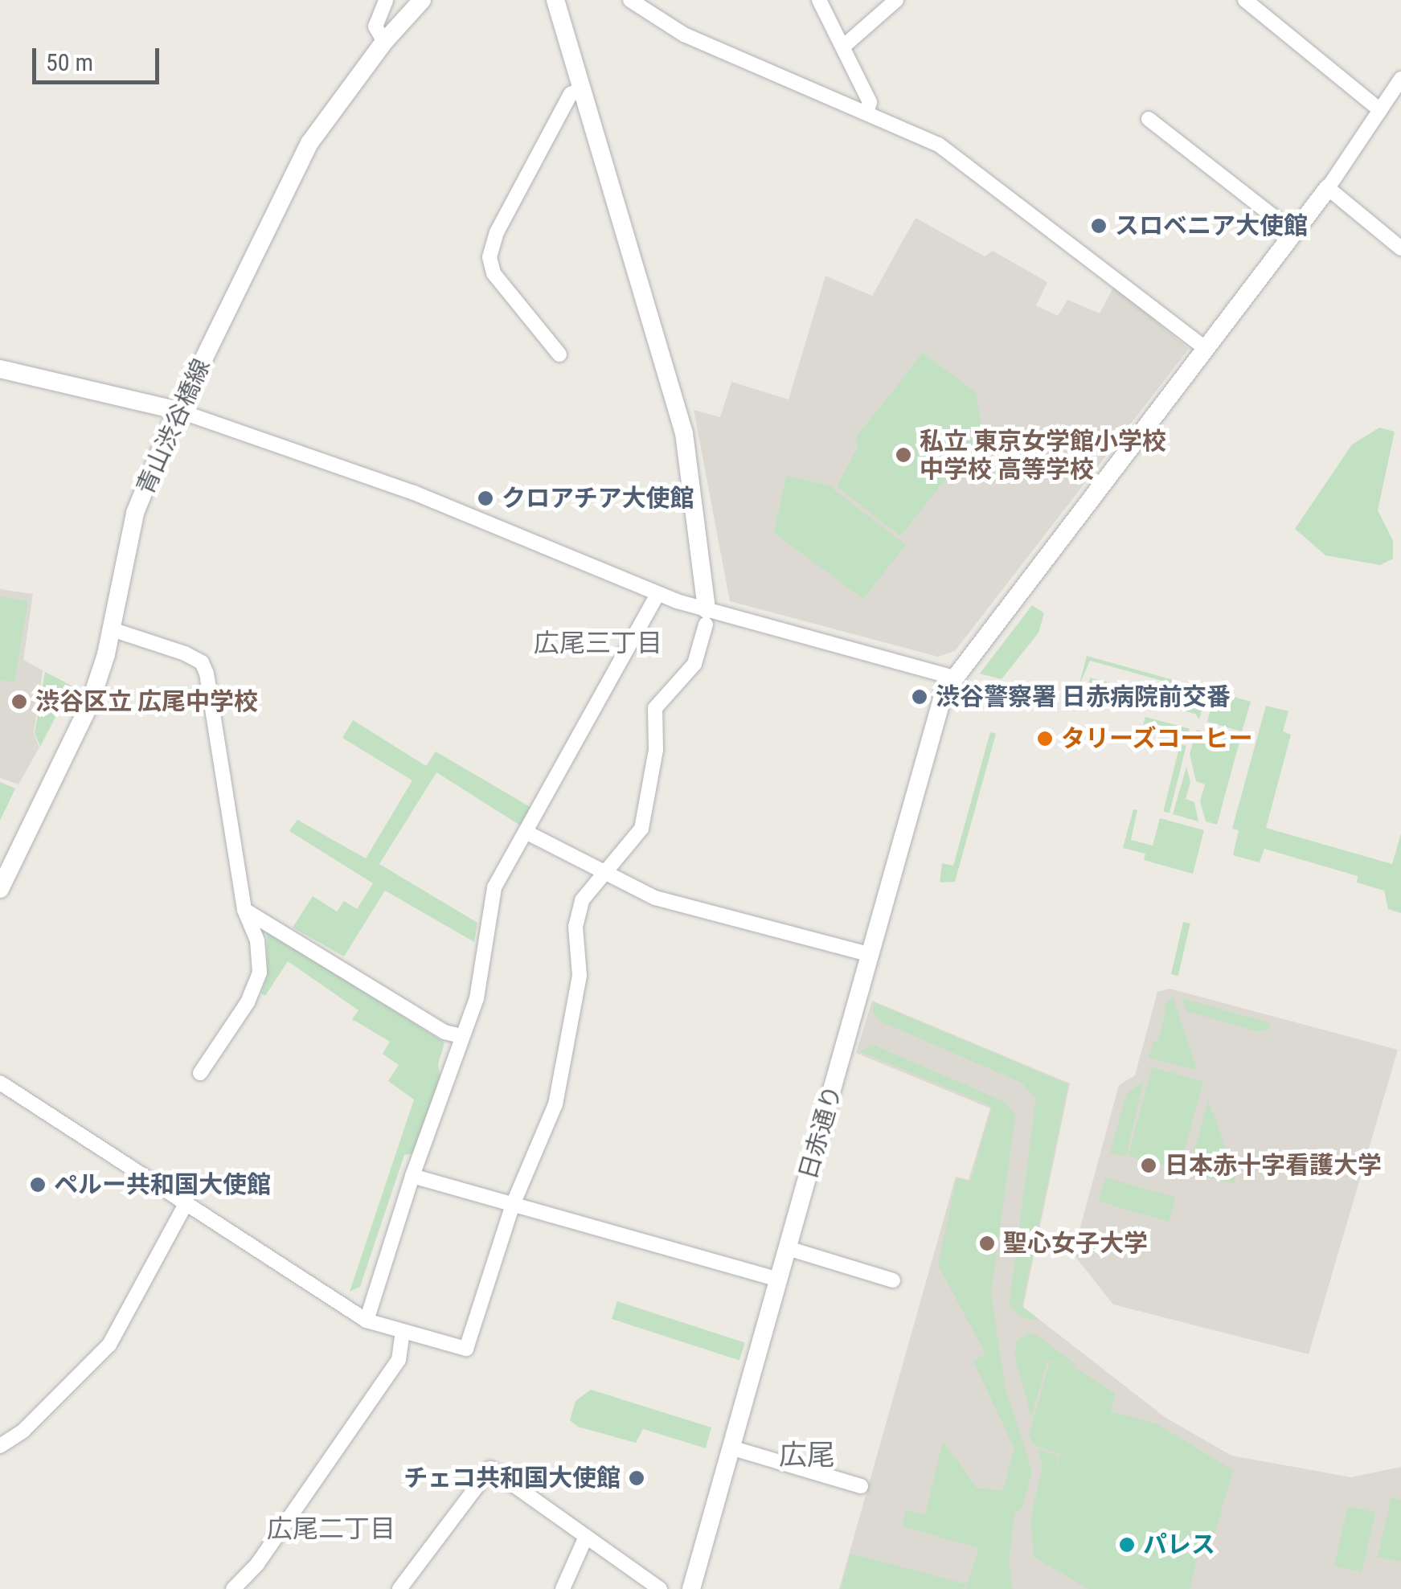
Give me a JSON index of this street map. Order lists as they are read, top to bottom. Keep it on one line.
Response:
{"streets":{"street":["青山渋谷橋線","日赤通り"]},"districts":["広尾三丁目","広尾","広尾二丁目"],"places":["スロベニア大使館","私立 東京女学館小学校 中学校 高等学校","クロアチア大使館","渋谷警察署 日赤病院前交番","渋谷区立 広尾中学校","タリーズコーヒー","日本赤十字看護大学","ペルー共和国大使館","聖心女子大学","チェコ共和国大使館","パレス"],"scale_bar":"50 m"}
